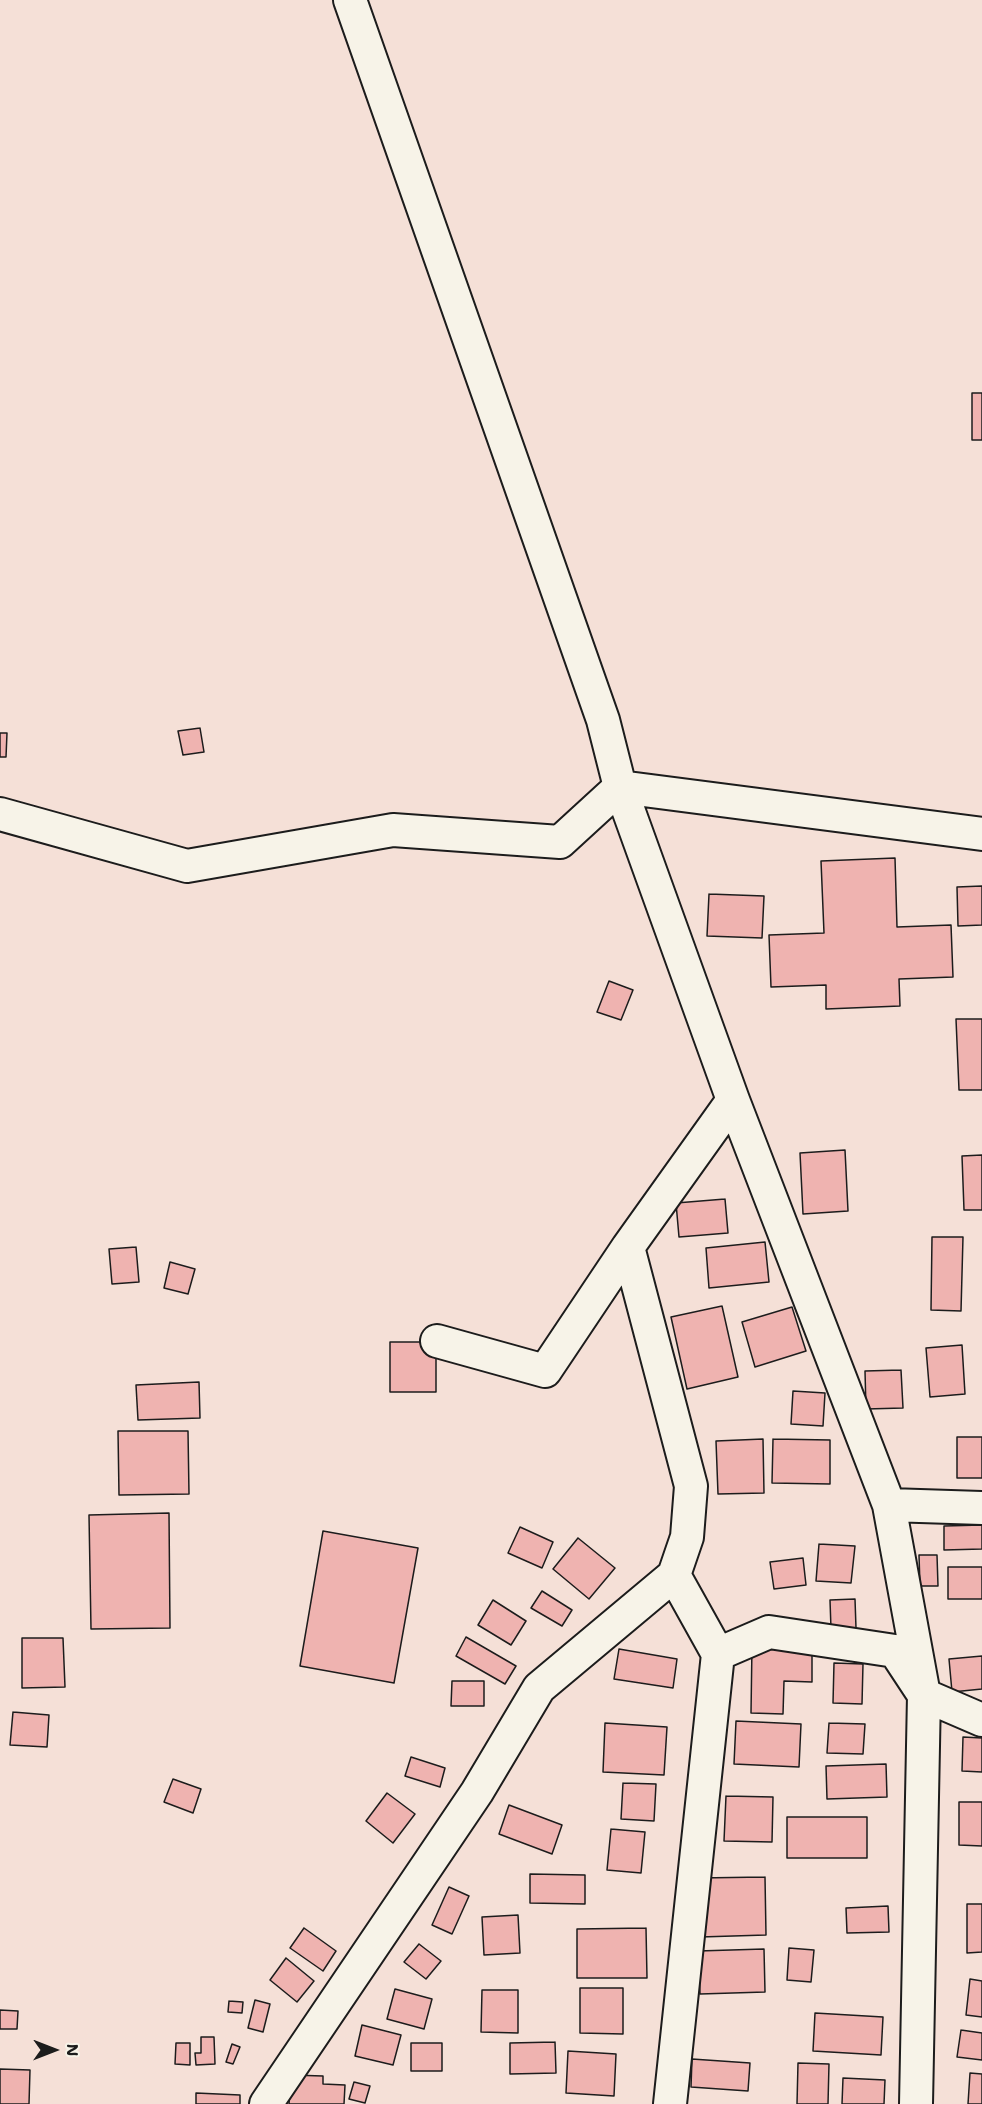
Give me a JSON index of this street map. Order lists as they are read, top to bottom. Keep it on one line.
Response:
{"north":"right"}
